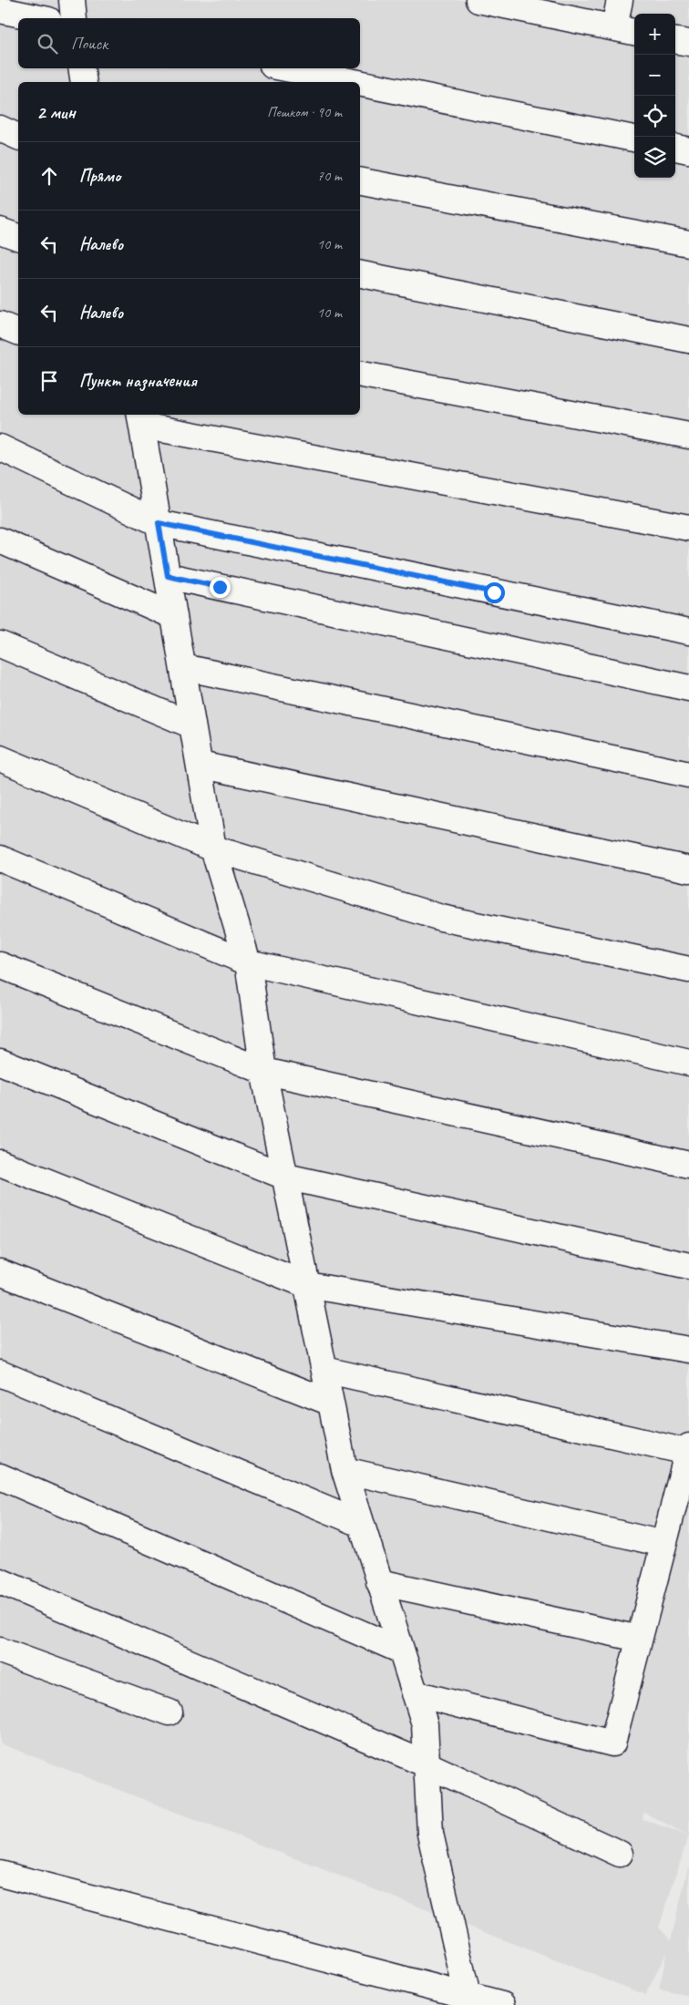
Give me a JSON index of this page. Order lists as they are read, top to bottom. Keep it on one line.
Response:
{"page":{"map_buttons":["+","−"],"search":"Поиск","heading":["2 мин","Пешком · 90 m"],"list":[["Прямо","70 m"],["Налево","10 m"],["Налево","10 m"],"Пункт назначения"]}}
